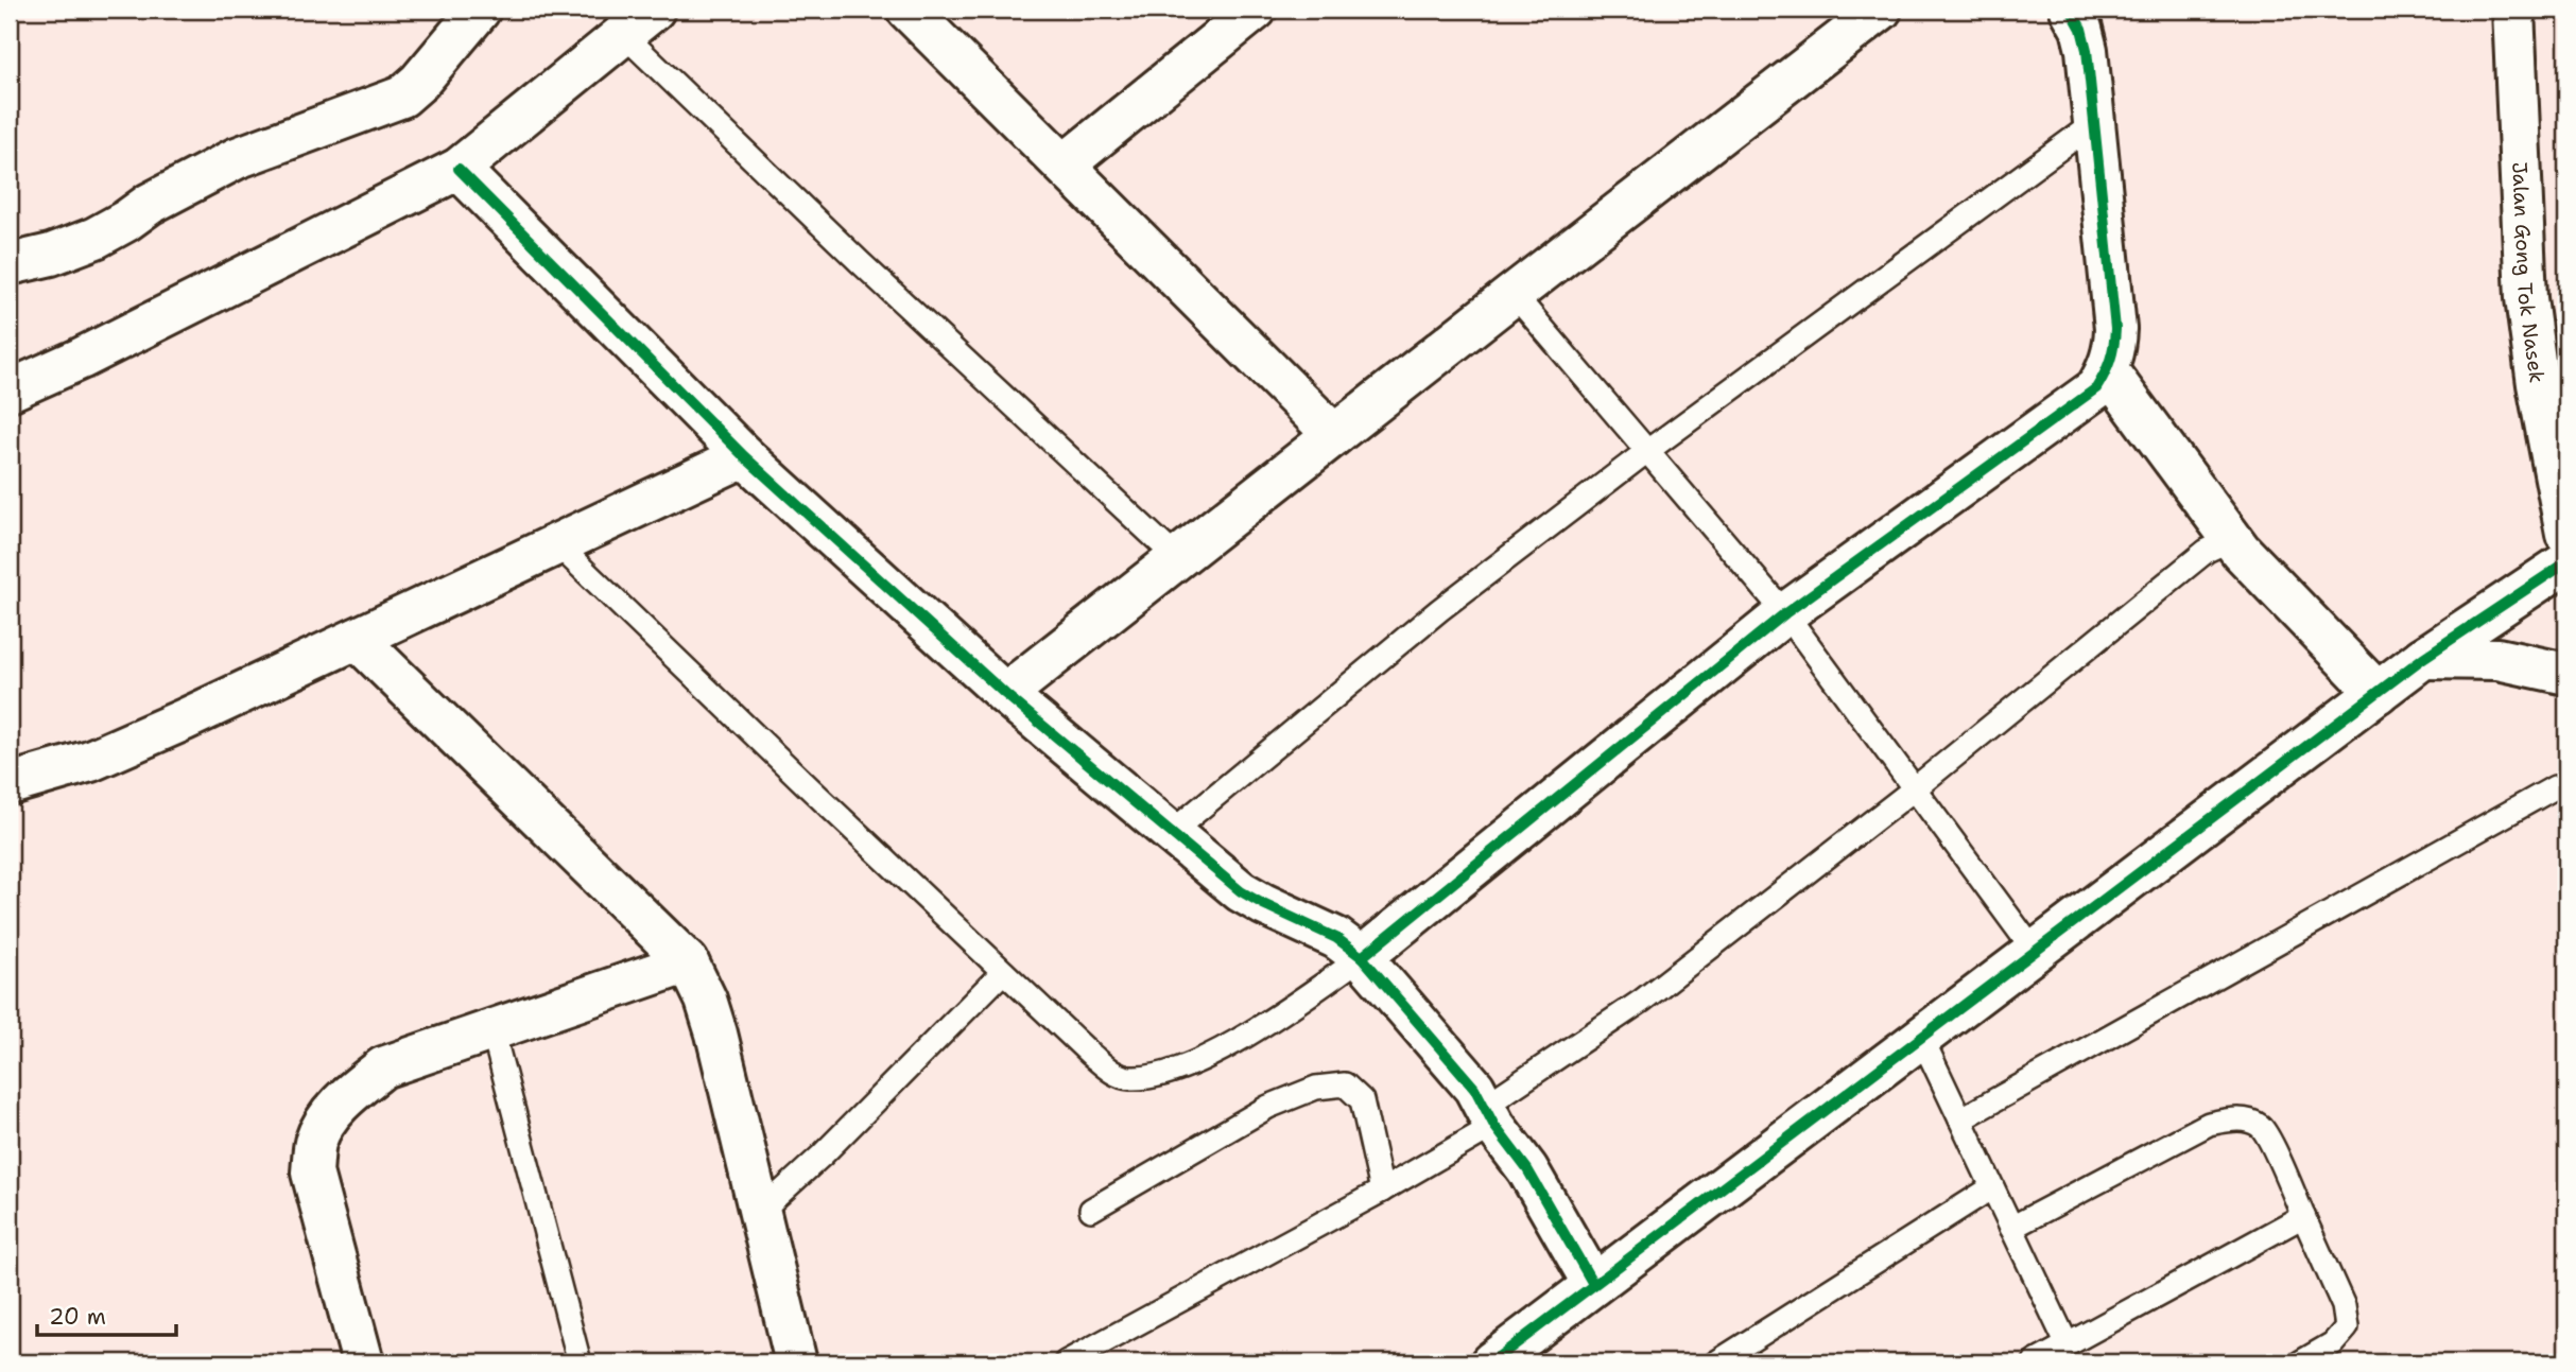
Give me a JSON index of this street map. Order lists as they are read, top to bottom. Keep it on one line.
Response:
{"streets":{"street":["Jalan Gong Tok Nasek"]},"scale_bar":"20 m"}
